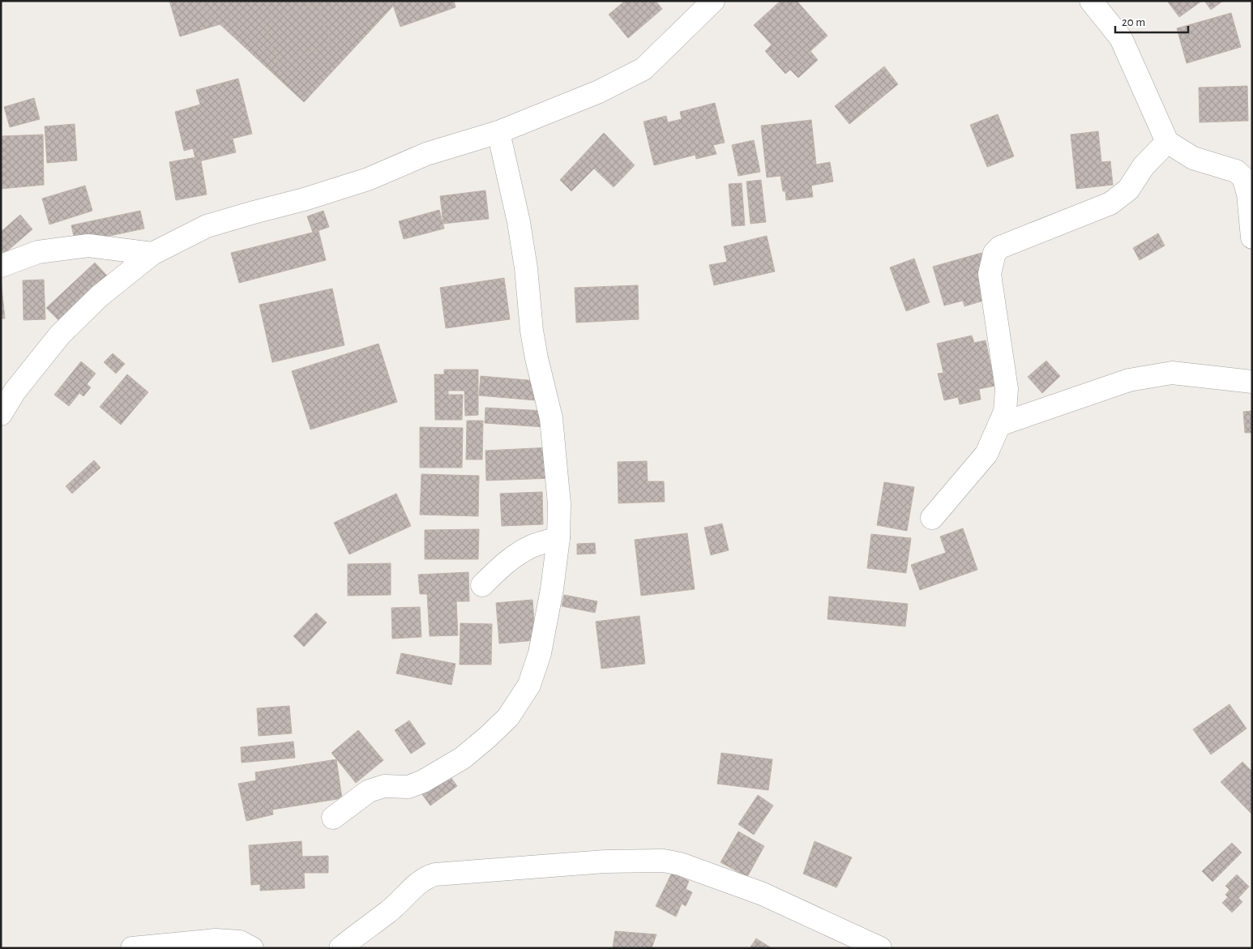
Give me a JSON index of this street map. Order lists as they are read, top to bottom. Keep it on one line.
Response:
{"scale_bar":"20 m"}
